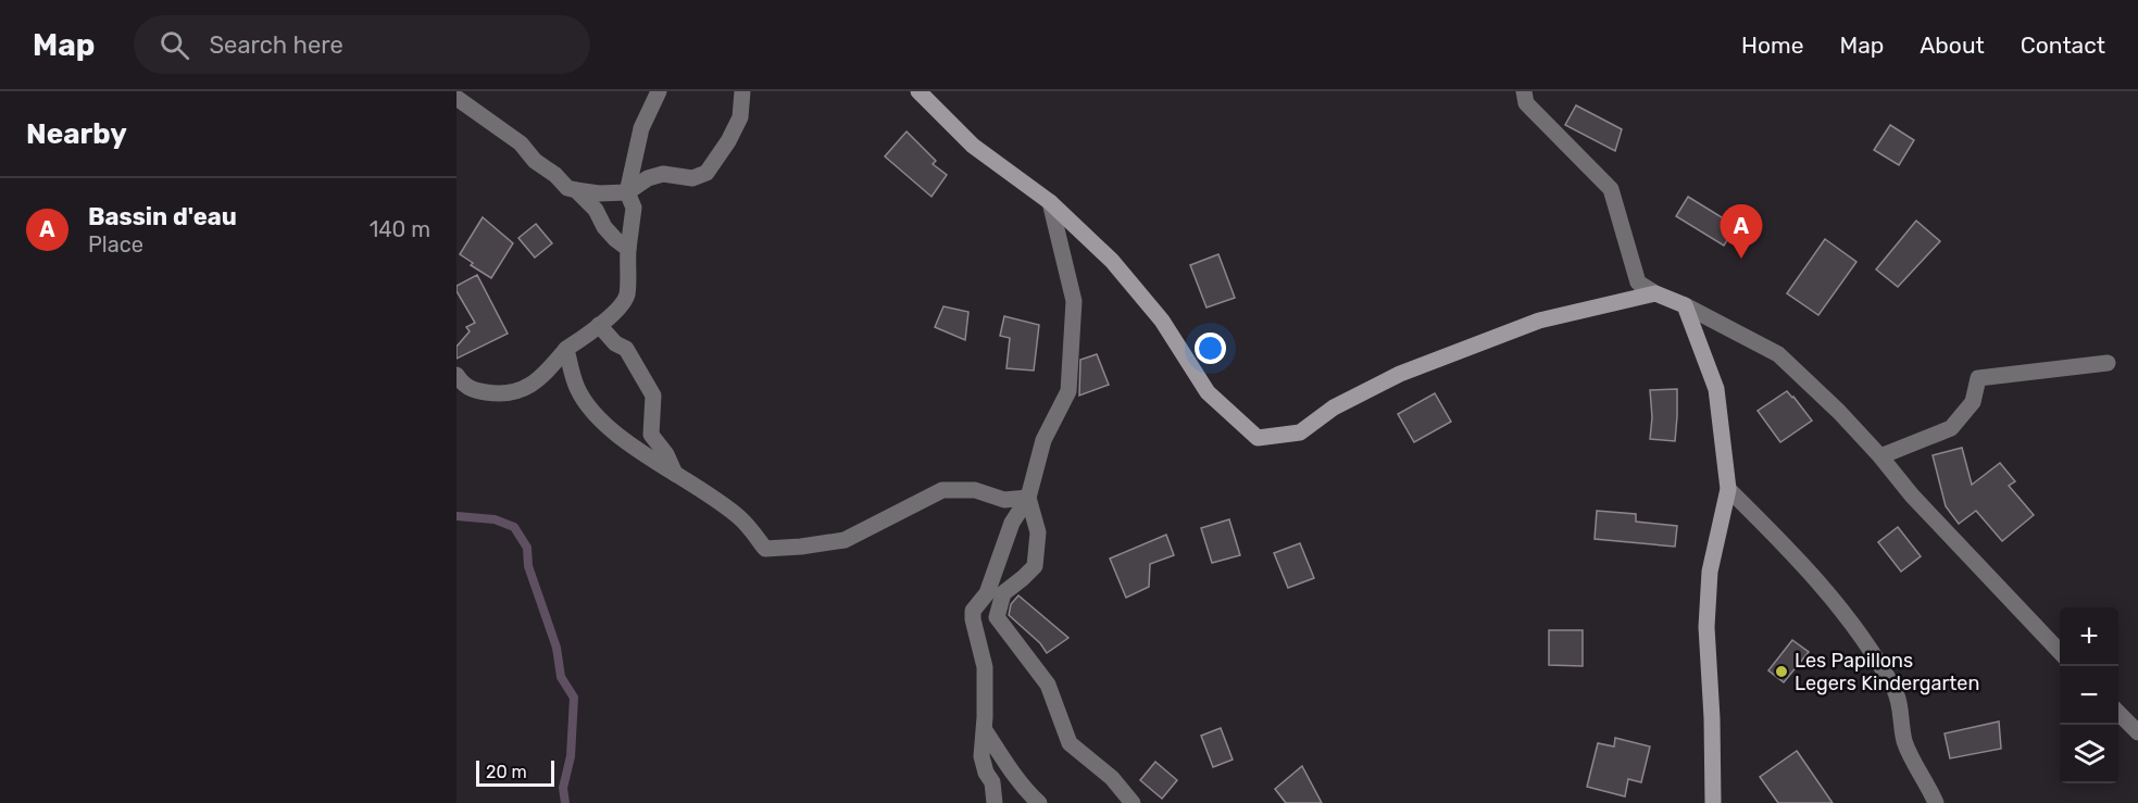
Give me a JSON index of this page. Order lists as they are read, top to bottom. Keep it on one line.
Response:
{"places":["Les Papillons Legers Kindergarten"],"scale_bar":"20 m","page":{"header":"Map","search":"Search here","nav":["Home","Map","About","Contact"],"heading":"Nearby","list":[{"mark":"A","name":"Bassin d'eau","note":"Place","value":"140 m"}],"pins":"A","map_buttons":["+","−"],"scale":"20 m"}}
